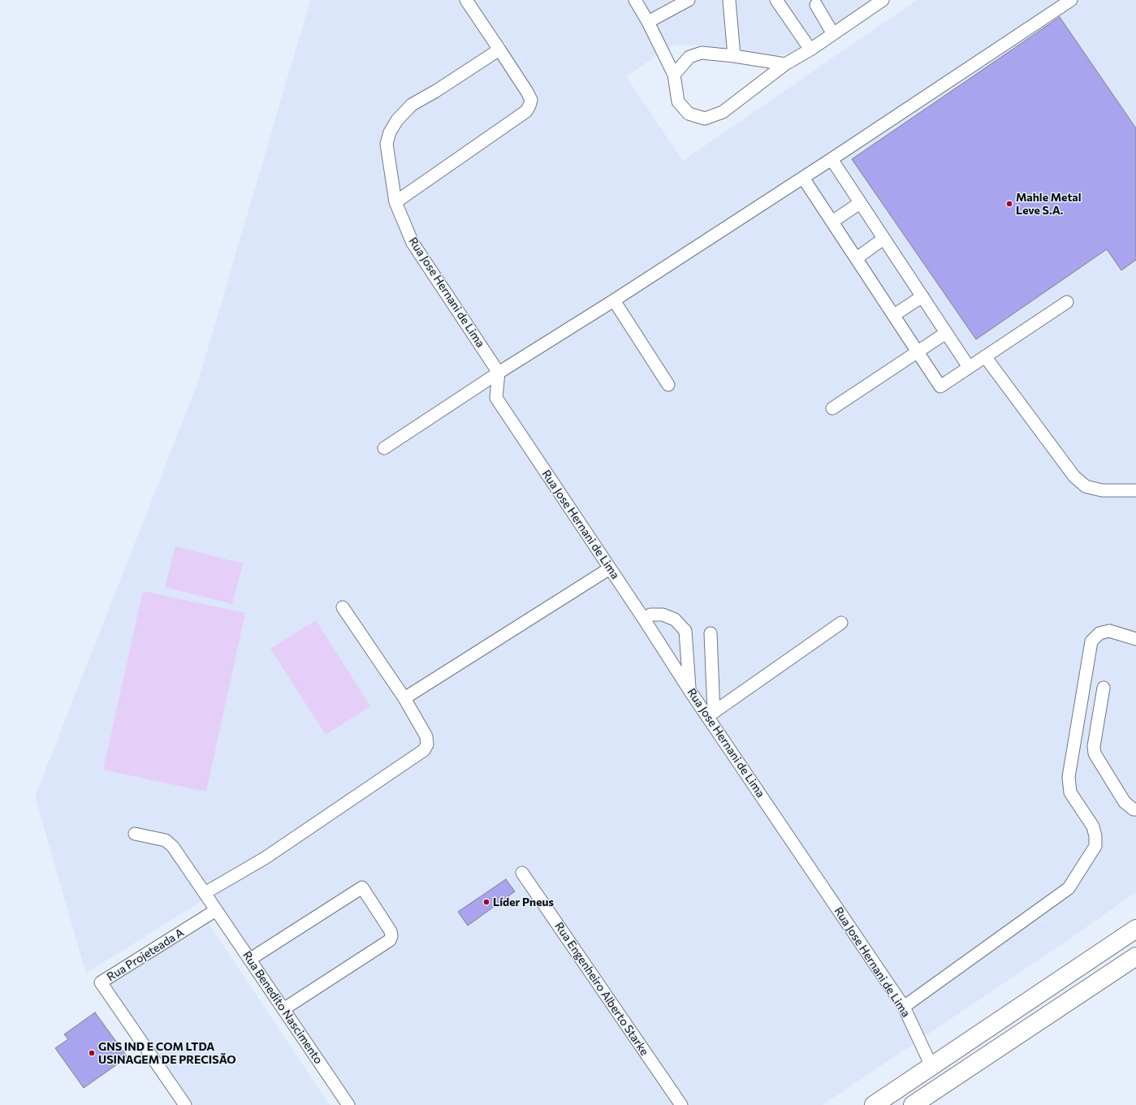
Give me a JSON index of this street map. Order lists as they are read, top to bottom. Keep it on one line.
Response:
{"streets":{"street":["Rua Jose Hernani de Lima","Rua Projeteada A","Rua Engenheiro Alberto Starke","Rua Benedito Nascimento"]},"crossings":[["Rua Projeteada A","Rua Benedito Nascimento"]],"places":["Mahle Metal Leve S.A.","Líder Pneus","GNS IND E COM LTDA USINAGEM DE PRECISÃO"]}
